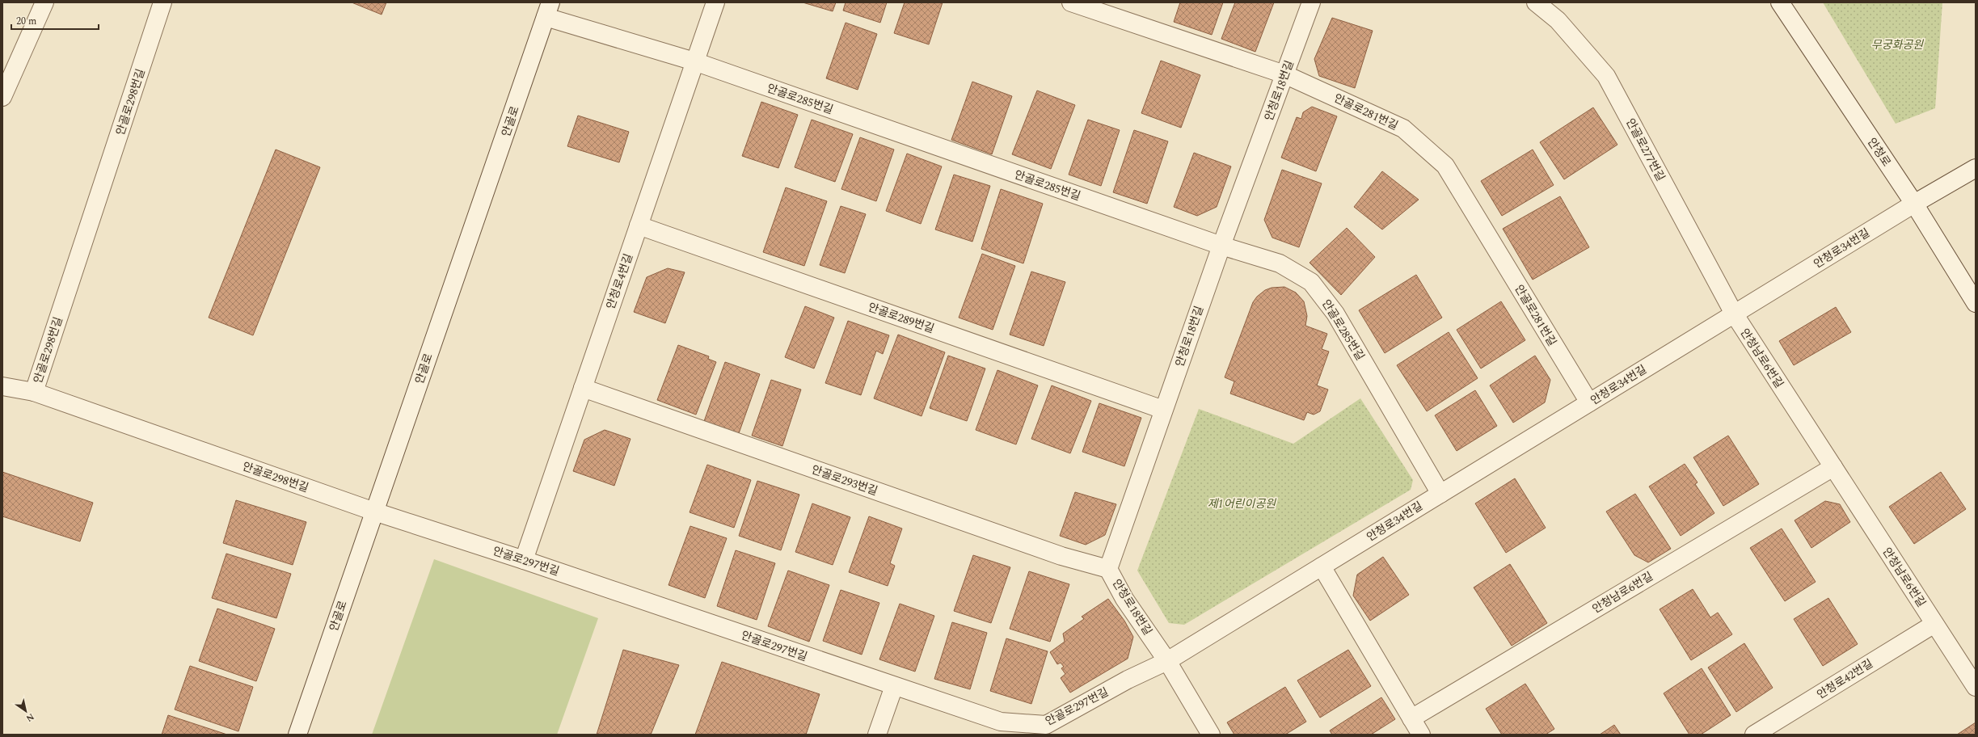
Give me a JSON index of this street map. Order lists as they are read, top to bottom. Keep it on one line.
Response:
{"streets":{"street":["안청로18번길","안골로285번길","안골로298번길","안골로281번길","안골로","안골로277번길","안청로","안청로34번길","안청로4번길","안골로289번길","안청남로6번길","안골로293번길","안골로297번길","안청로42번길"]},"crossings":[["안청로18번길","안골로285번길"],["안청로18번길","안골로281번길"],["안청로18번길","안청로34번길"],["안청로18번길","안골로289번길"],["안청로18번길","안골로293번길"],["안청로18번길","안골로297번길"],["안골로285번길","안골로"],["안골로285번길","안청로34번길"],["안골로285번길","안청로4번길"],["안골로298번길","안골로"],["안골로298번길","안골로297번길"],["안골로281번길","안청로34번길"],["안골로","안골로297번길"],["안골로277번길","안청로34번길"],["안골로277번길","안청남로6번길"],["안청로","안청로34번길"],["안청로34번길","안청남로6번길"],["안청로34번길","안골로297번길"],["안청로4번길","안골로289번길"],["안청로4번길","안골로293번길"],["안청로4번길","안골로297번길"],["안청남로6번길","안청로42번길"]],"parks":["무궁화공원","제1어린이공원"],"scale_bar":"20 m","north":"bottom right"}
